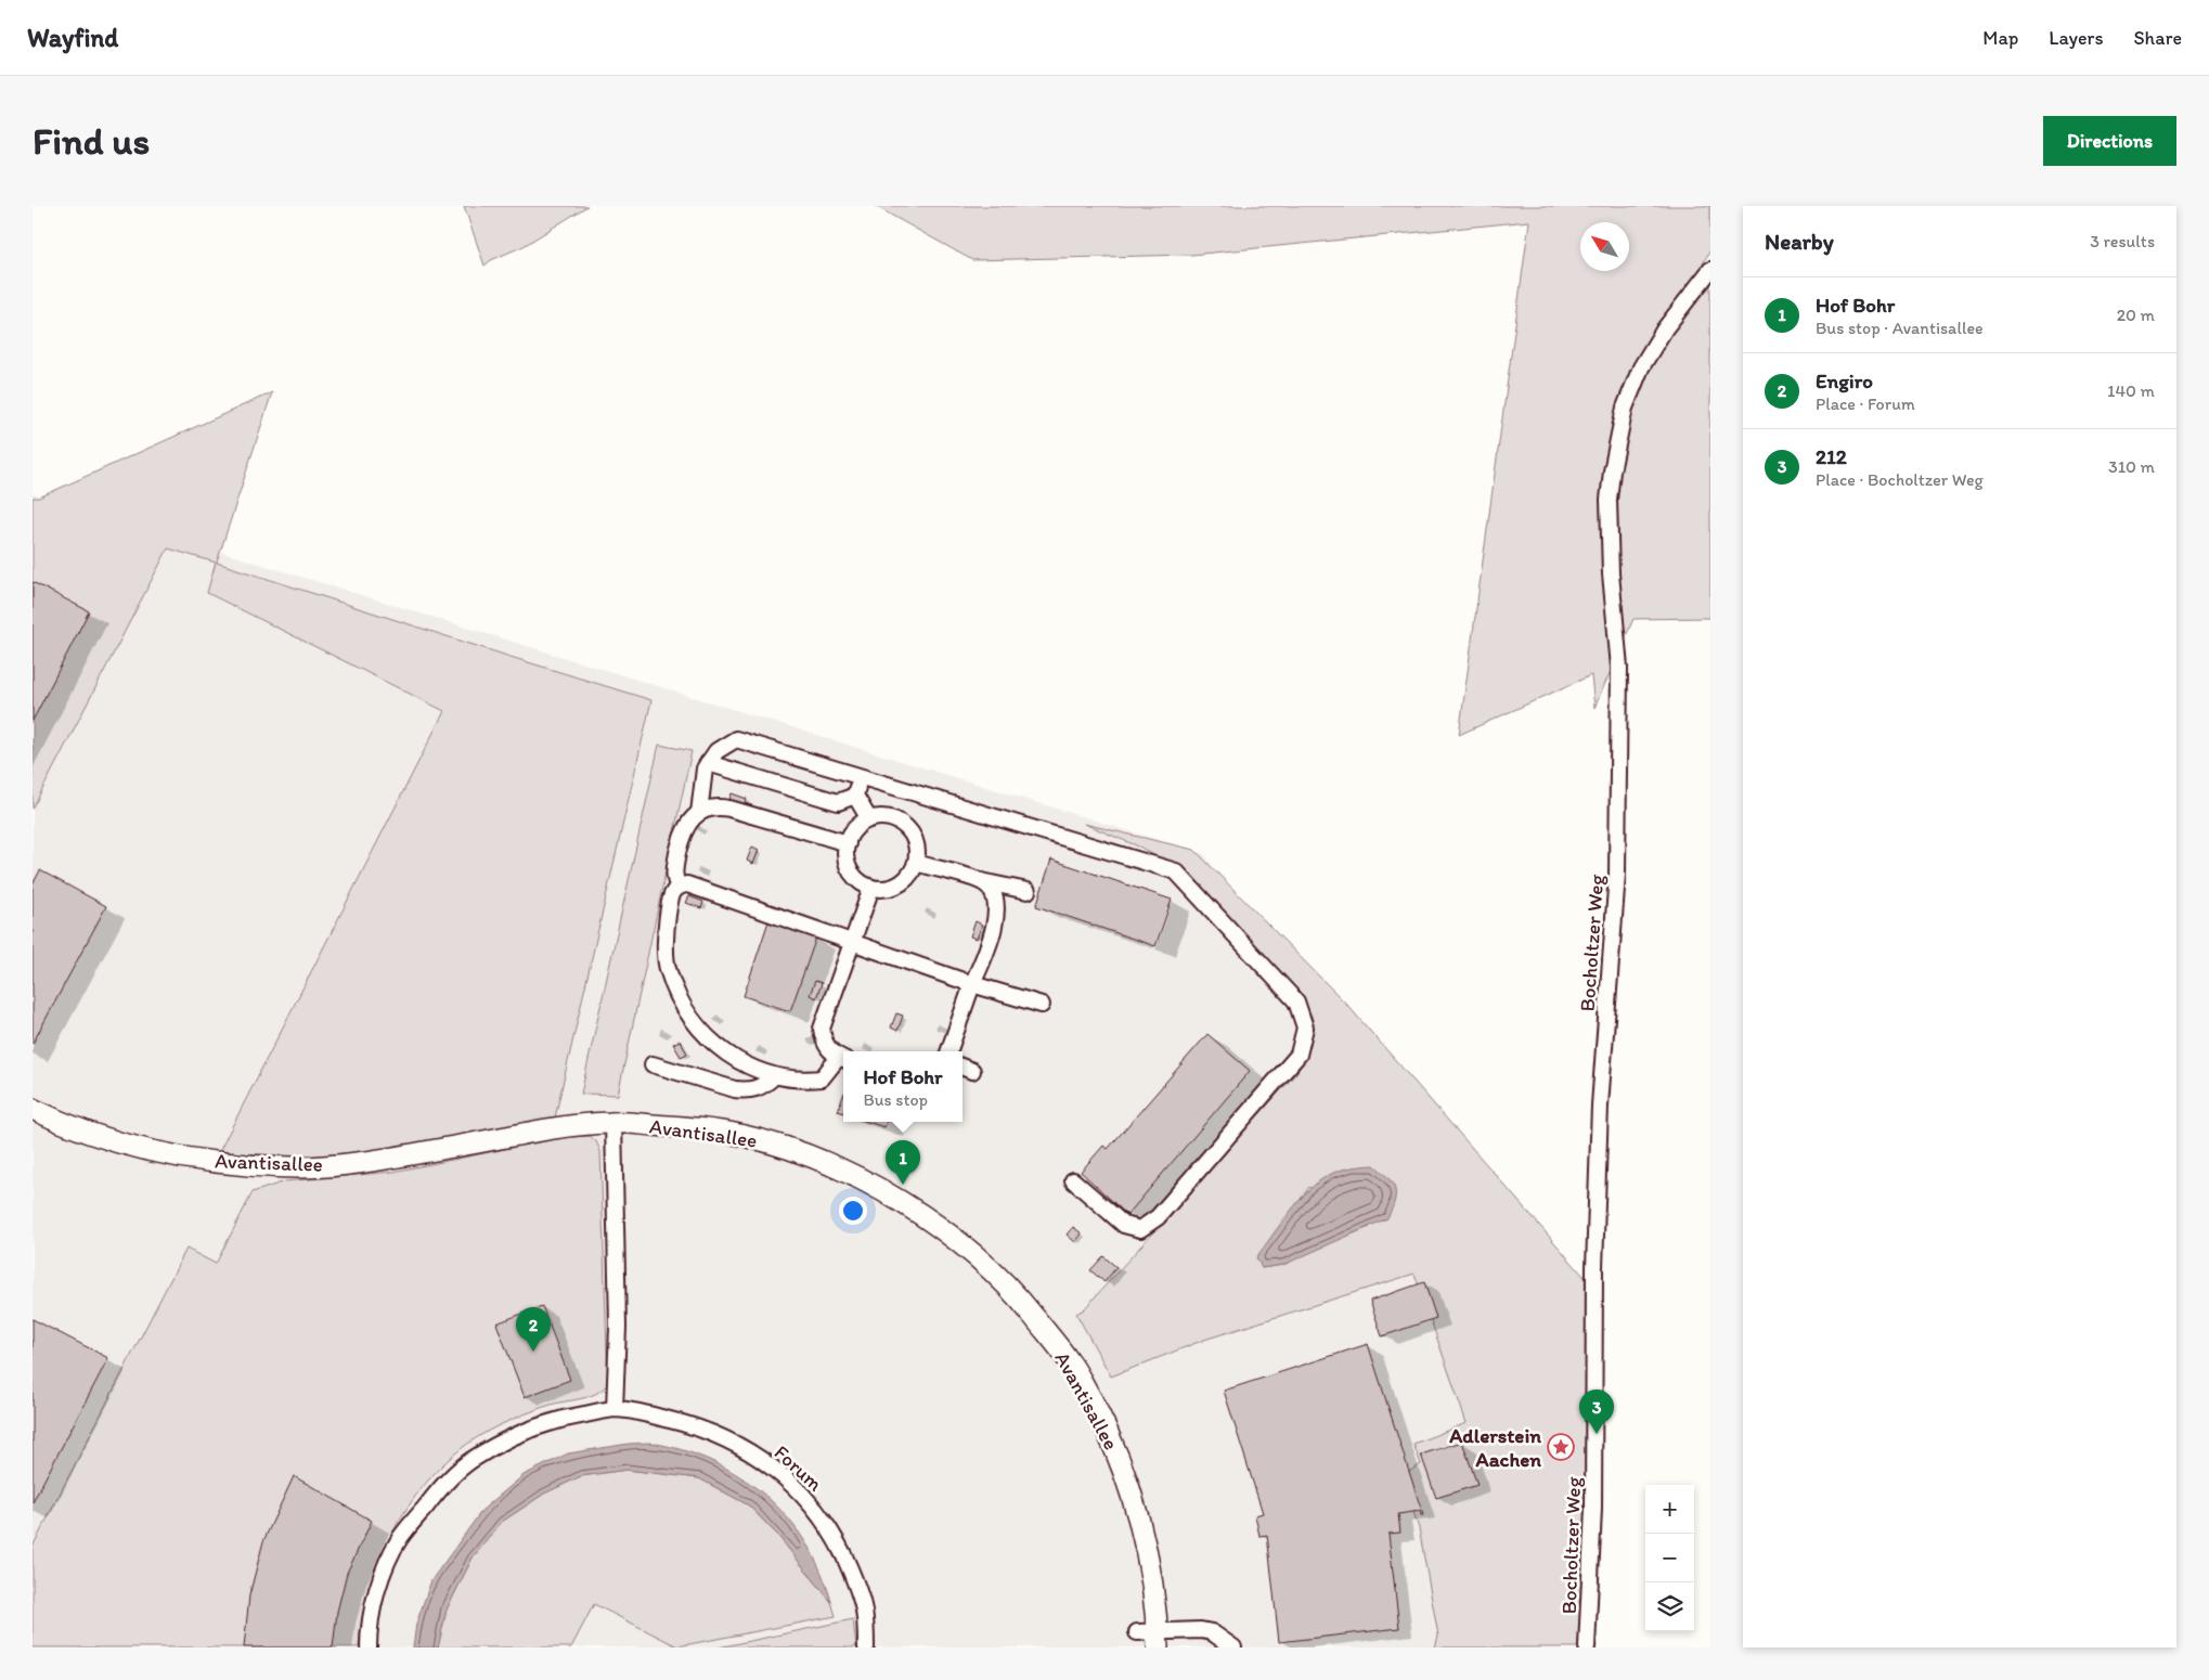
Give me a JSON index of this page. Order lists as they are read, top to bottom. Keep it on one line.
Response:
{"streets":{"street":["Bocholtzer Weg","Avantisallee","Forum"]},"places":{"place":["Adlerstein Aachen"]},"north":"top left","page":{"header":"Wayfind","nav":["Map","Layers","Share"],"buttons":"Directions","title":"Find us","heading":["Nearby","3 results"],"list":[{"mark":"1","name":"Hof Bohr","note":"Bus stop · Avantisallee","value":"20 m"},{"mark":"2","name":"Engiro","note":"Place · Forum","value":"140 m"},{"mark":"3","name":"212","note":"Place · Bocholtzer Weg","value":"310 m"}],"popup":["Hof Bohr","Bus stop"],"pins":["1","2","3"],"map_buttons":["+","−"]}}
